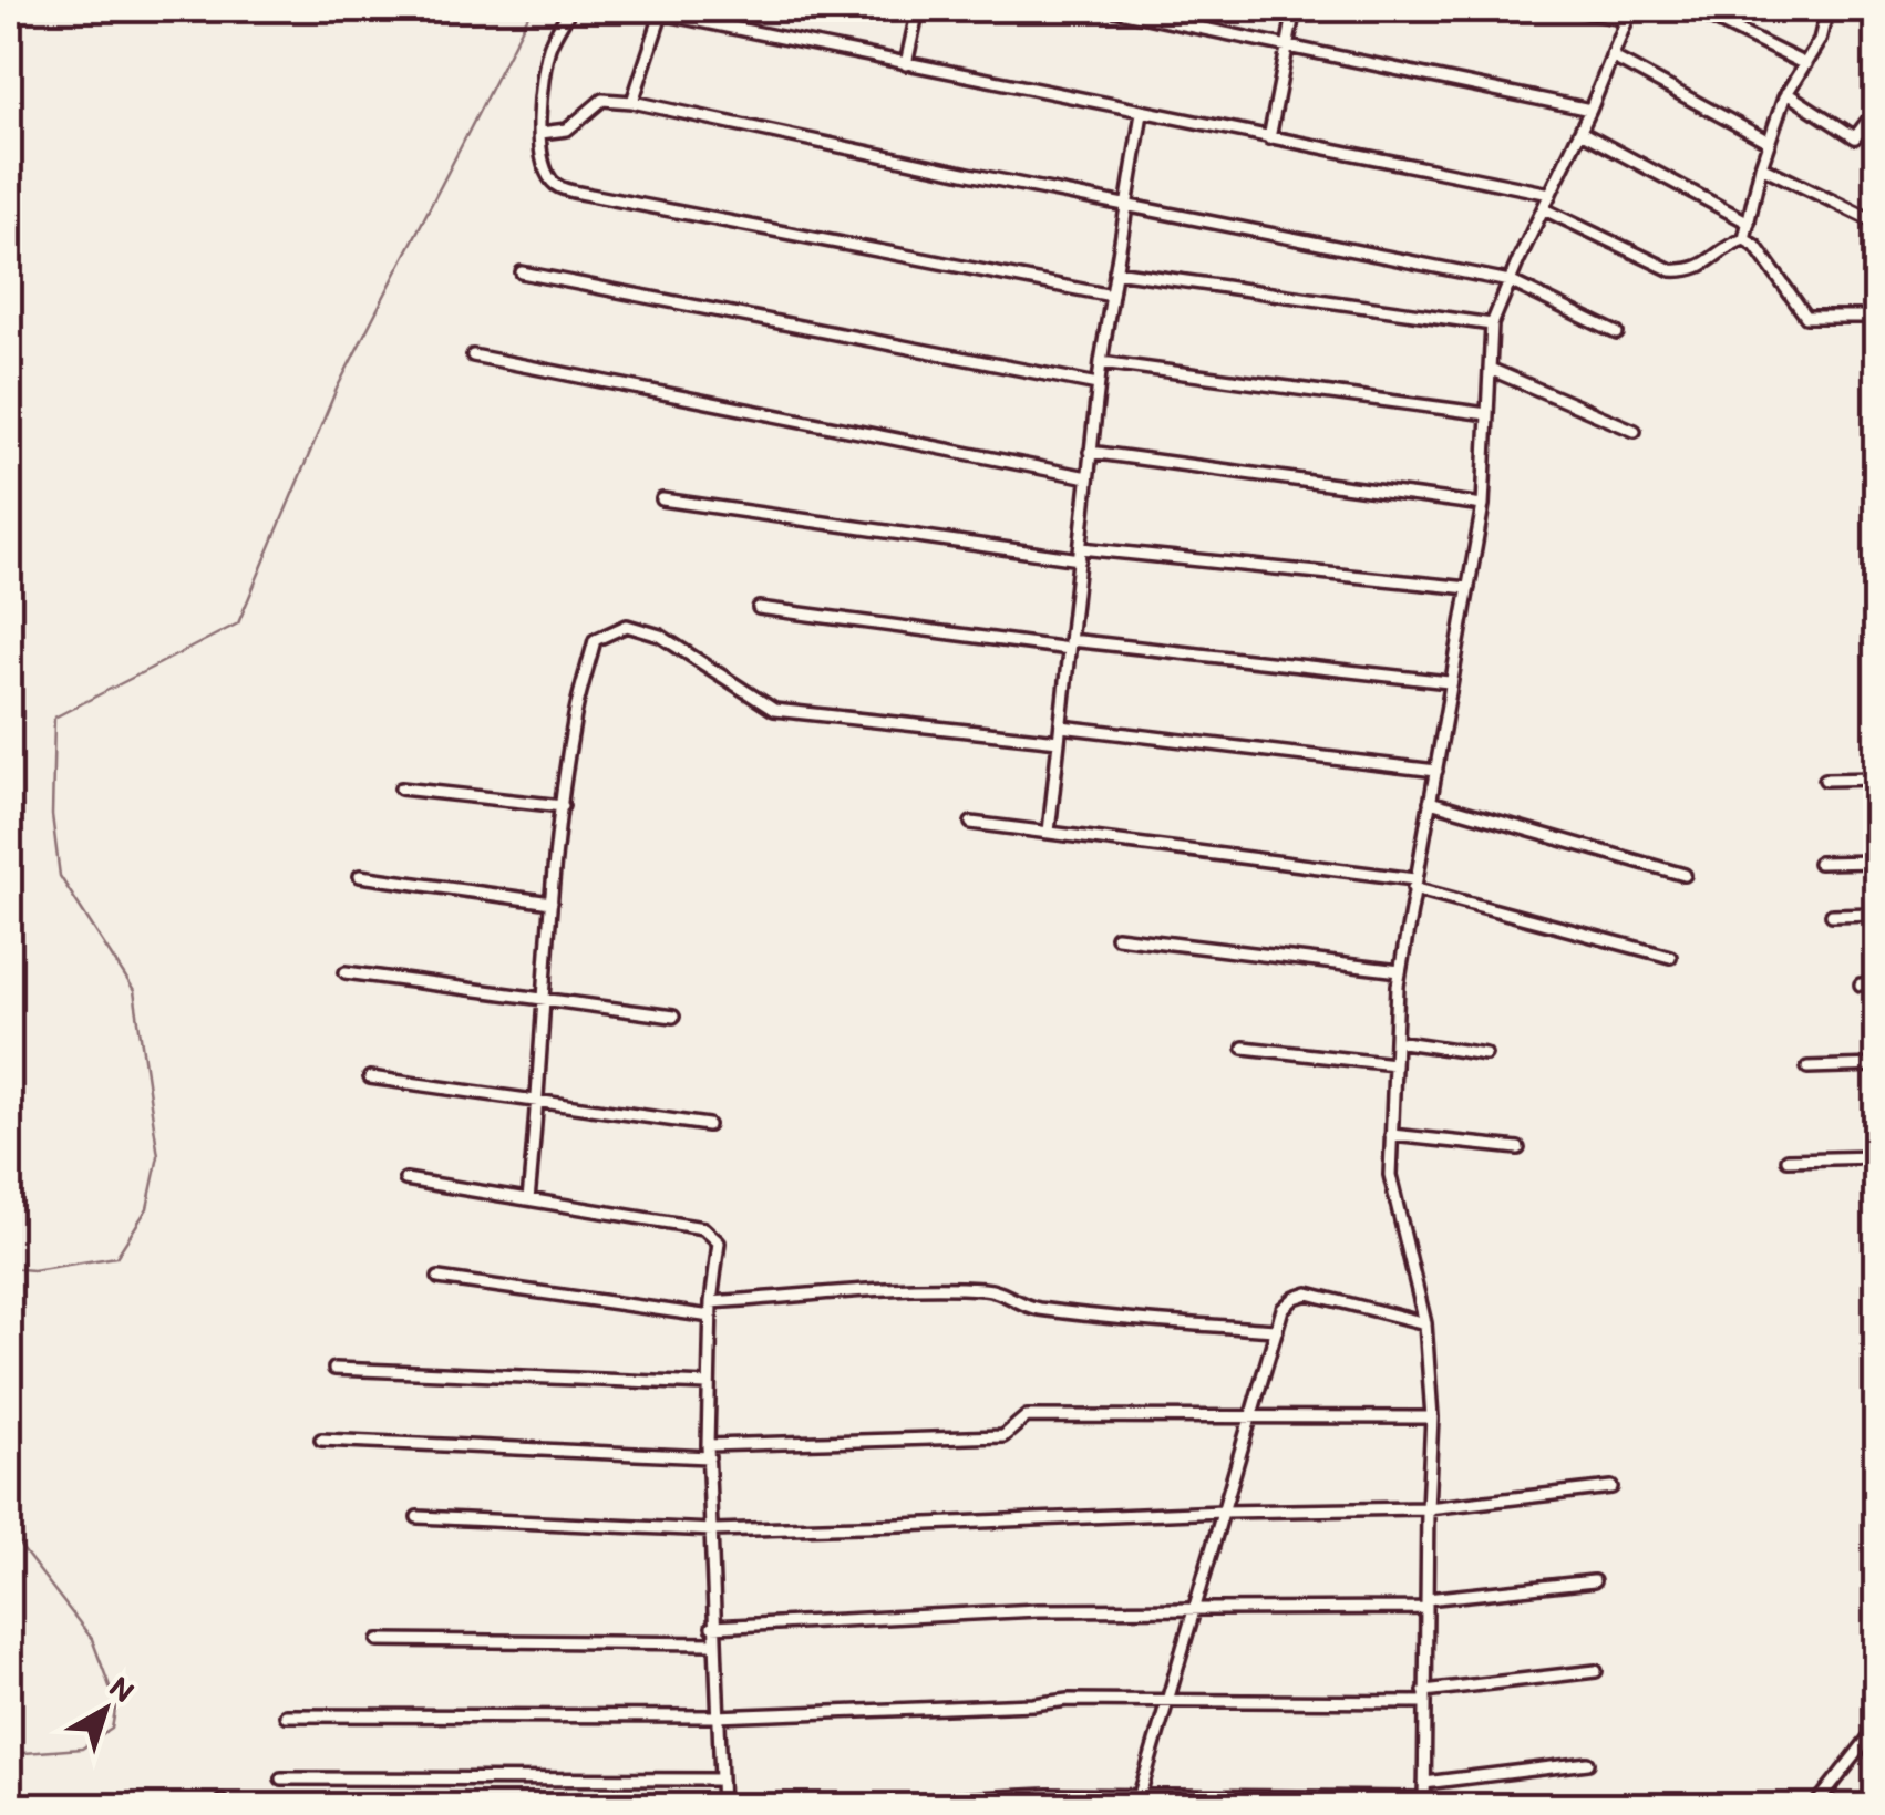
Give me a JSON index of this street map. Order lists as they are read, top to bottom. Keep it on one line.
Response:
{"north":"top right"}
